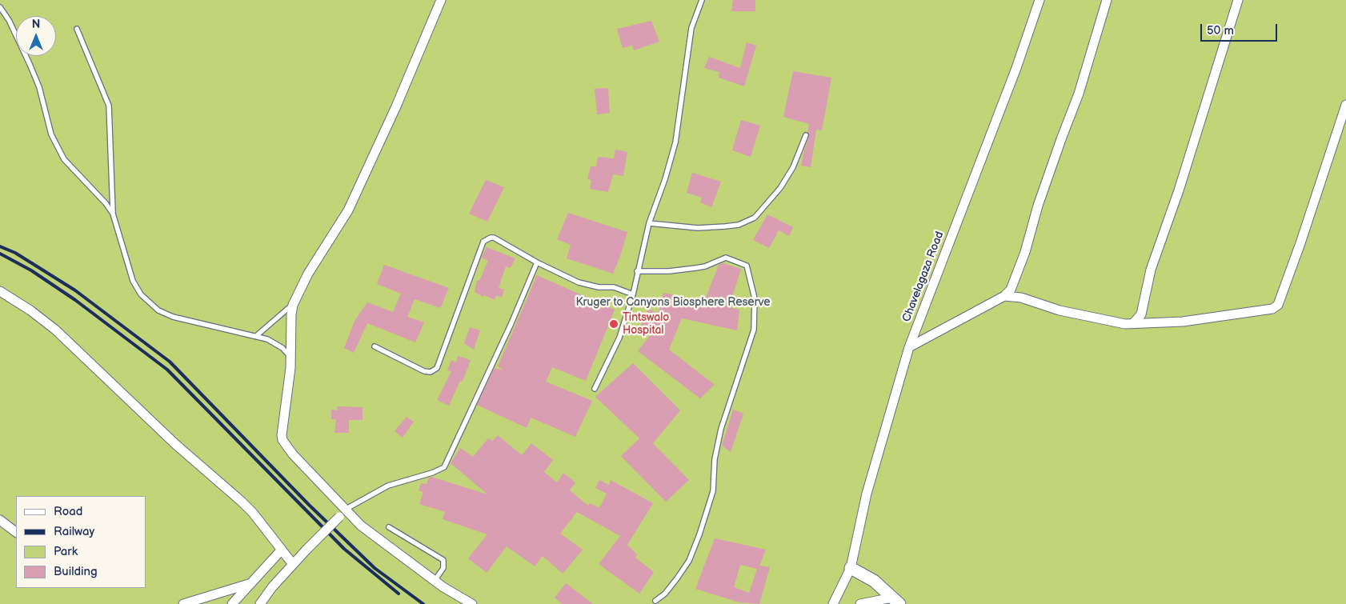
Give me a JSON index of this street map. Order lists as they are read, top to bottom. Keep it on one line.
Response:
{"streets":{"street":["Chavelagaza Road"]},"parks":["Kruger to Canyons Biosphere Reserve"],"places":["Tintswalo Hospital"],"legend":["Road","Railway","Park","Building"],"scale_bar":"50 m","north":"top"}
